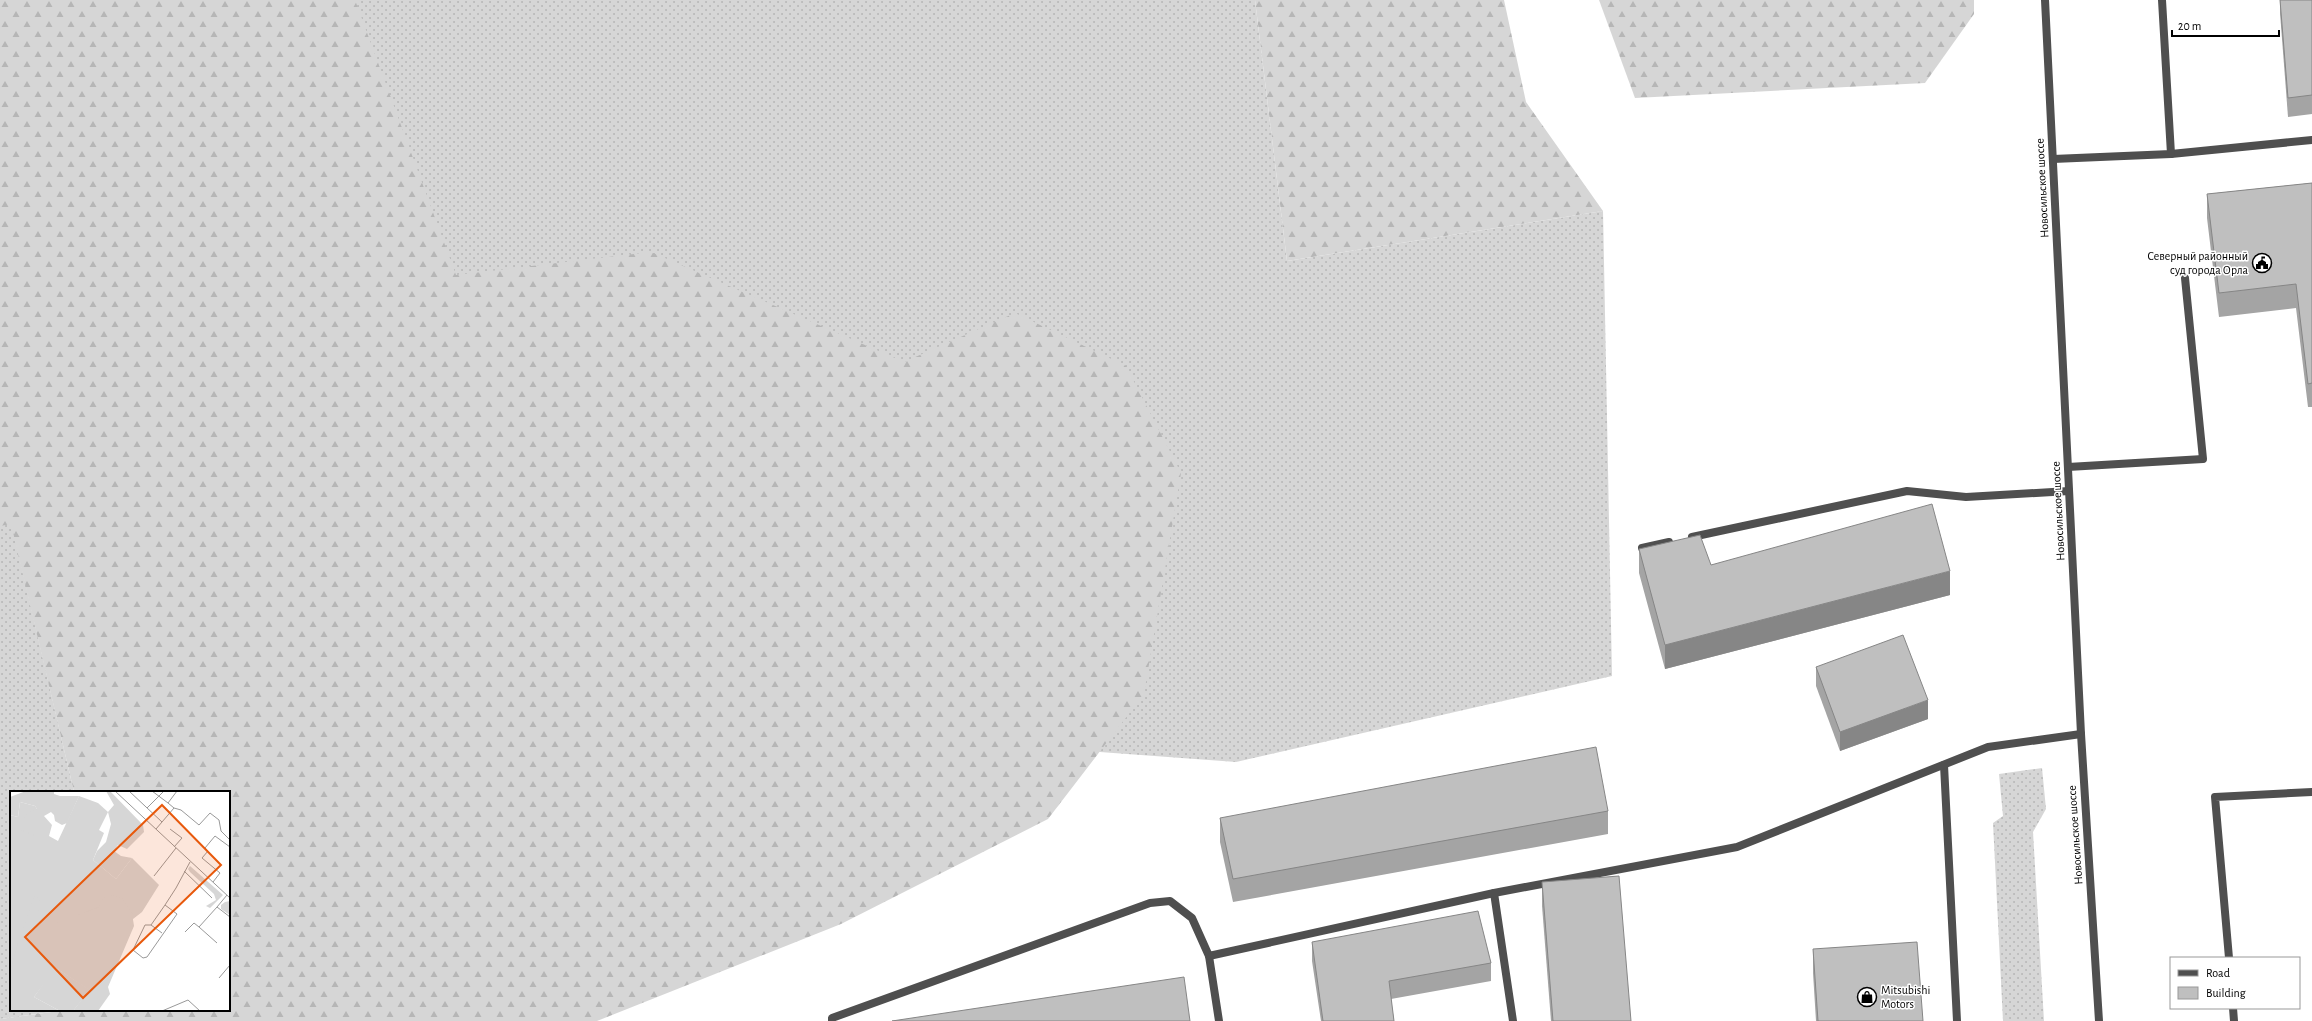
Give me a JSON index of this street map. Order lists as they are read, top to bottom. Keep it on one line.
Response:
{"streets":{"street":["Новосильское шоссе"]},"places":{"public building":["Северный районный суд города Орла"],"shop":["Mitsubishi Motors"]},"legend":["Road","Building"],"scale_bar":"20 m"}
